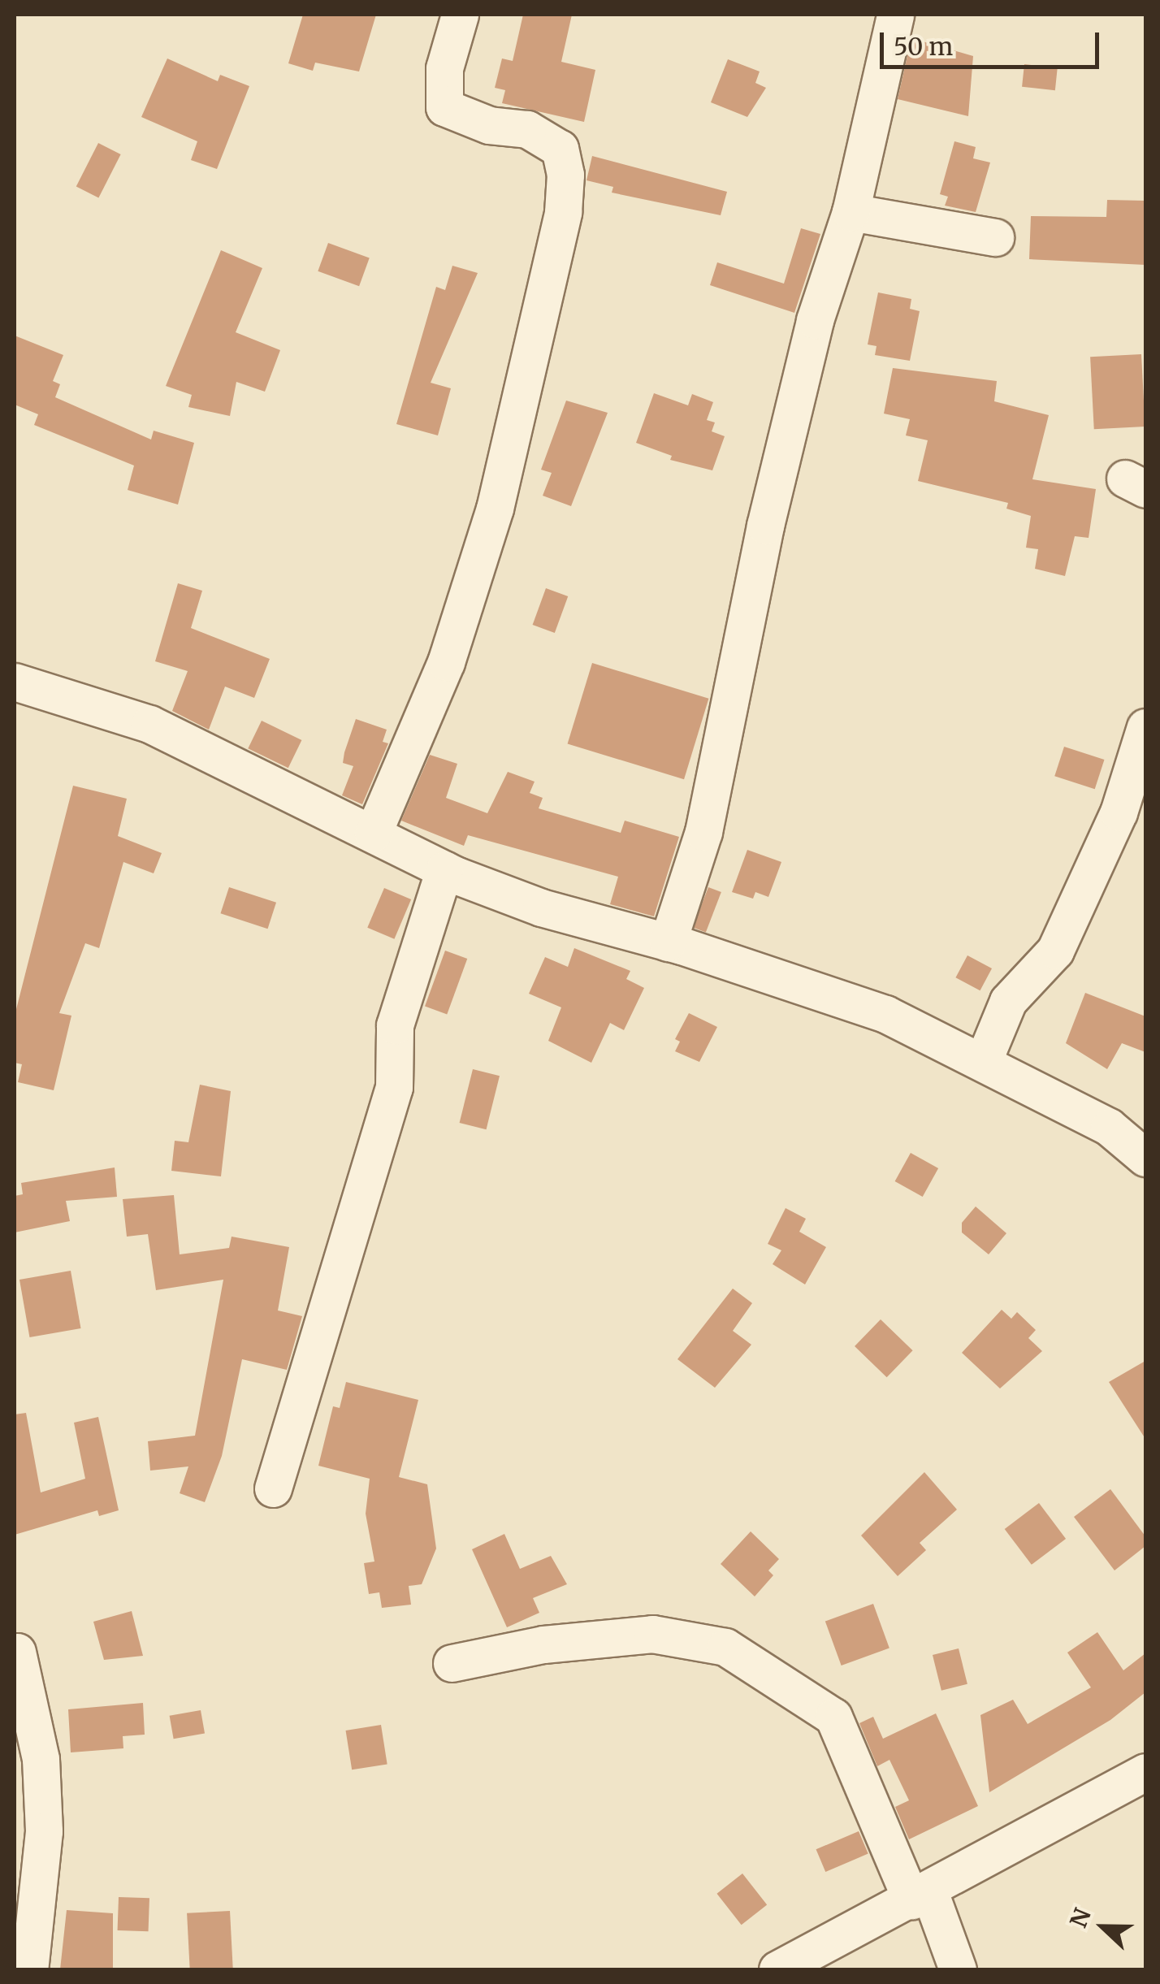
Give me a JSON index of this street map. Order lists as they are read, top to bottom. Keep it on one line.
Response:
{"scale_bar":"50 m","north":"left"}
